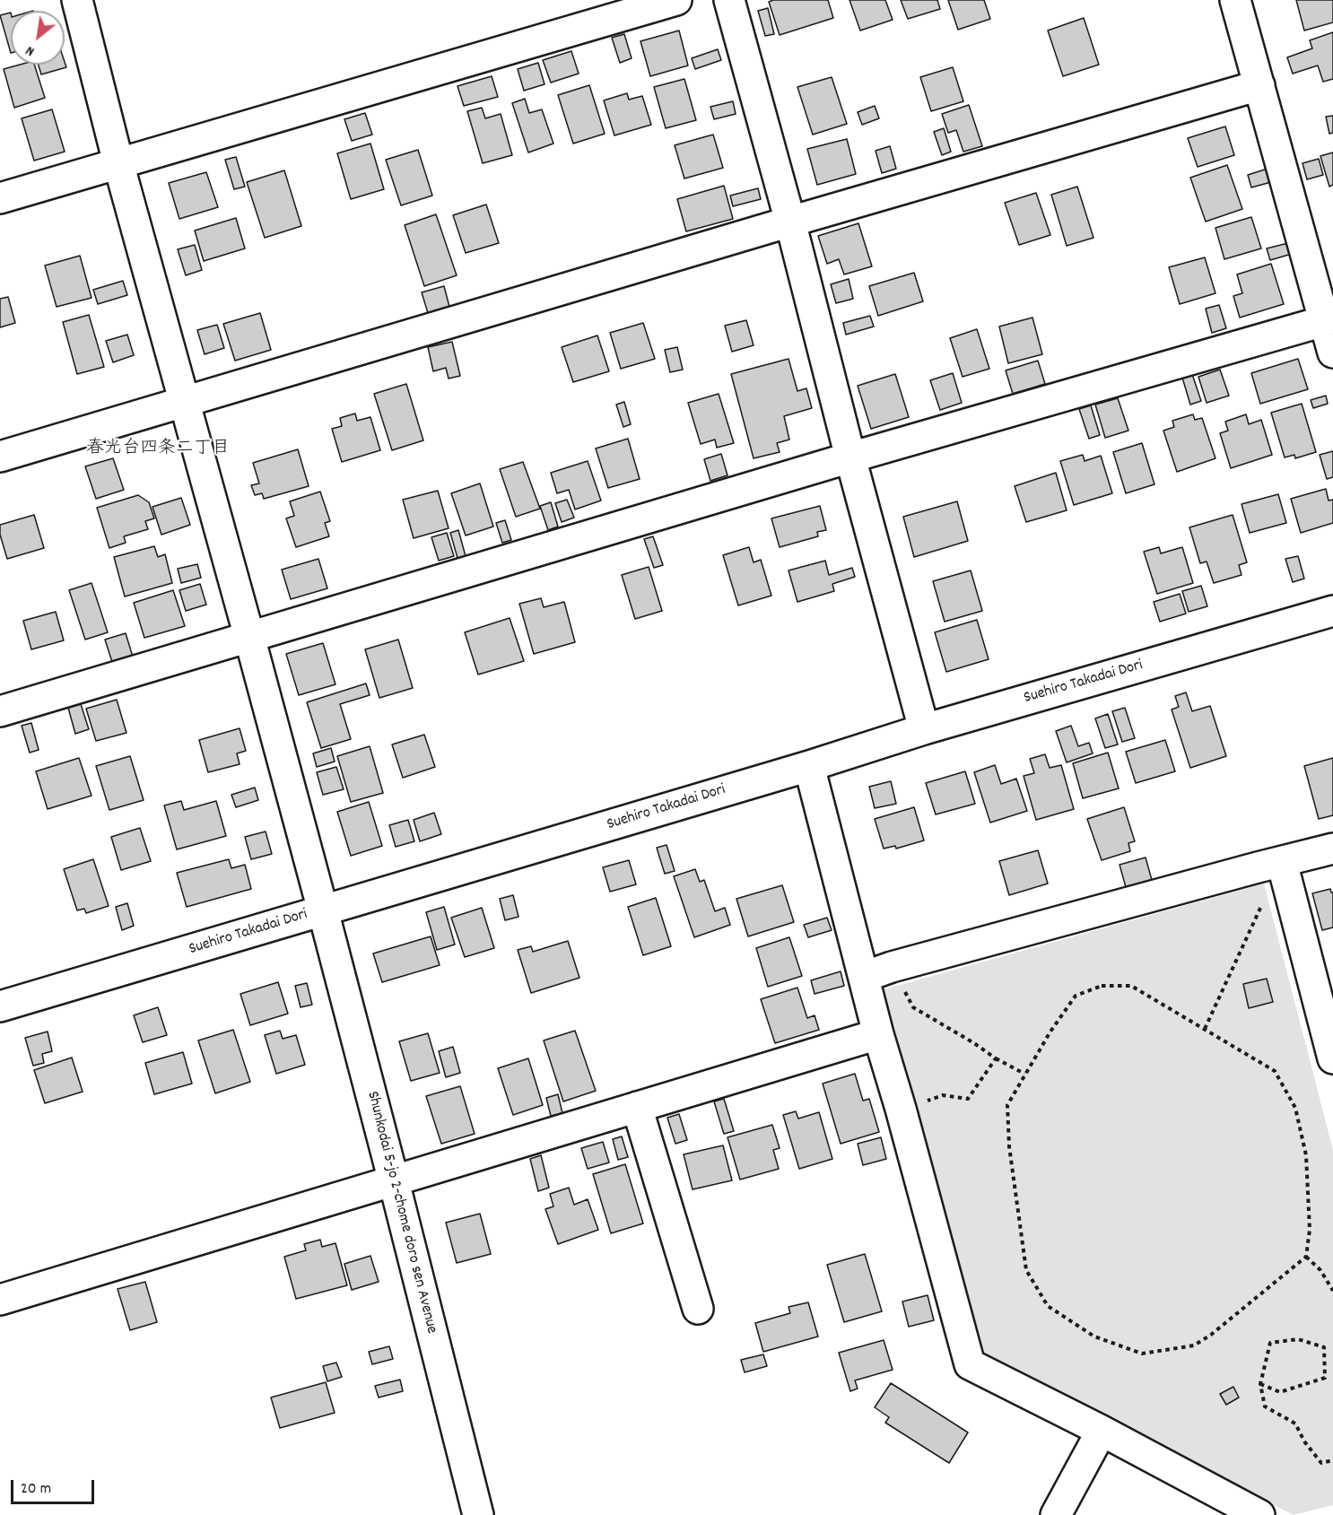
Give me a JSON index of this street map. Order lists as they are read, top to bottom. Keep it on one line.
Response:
{"streets":{"street":["Suehiro Takadai Dori","Shunkodai 5-jo 2-chome doro sen Avenue"]},"crossings":[["Suehiro Takadai Dori","Shunkodai 5-jo 2-chome doro sen Avenue"]],"districts":["春光台四条二丁目"],"scale_bar":"20 m","north":"bottom left"}
